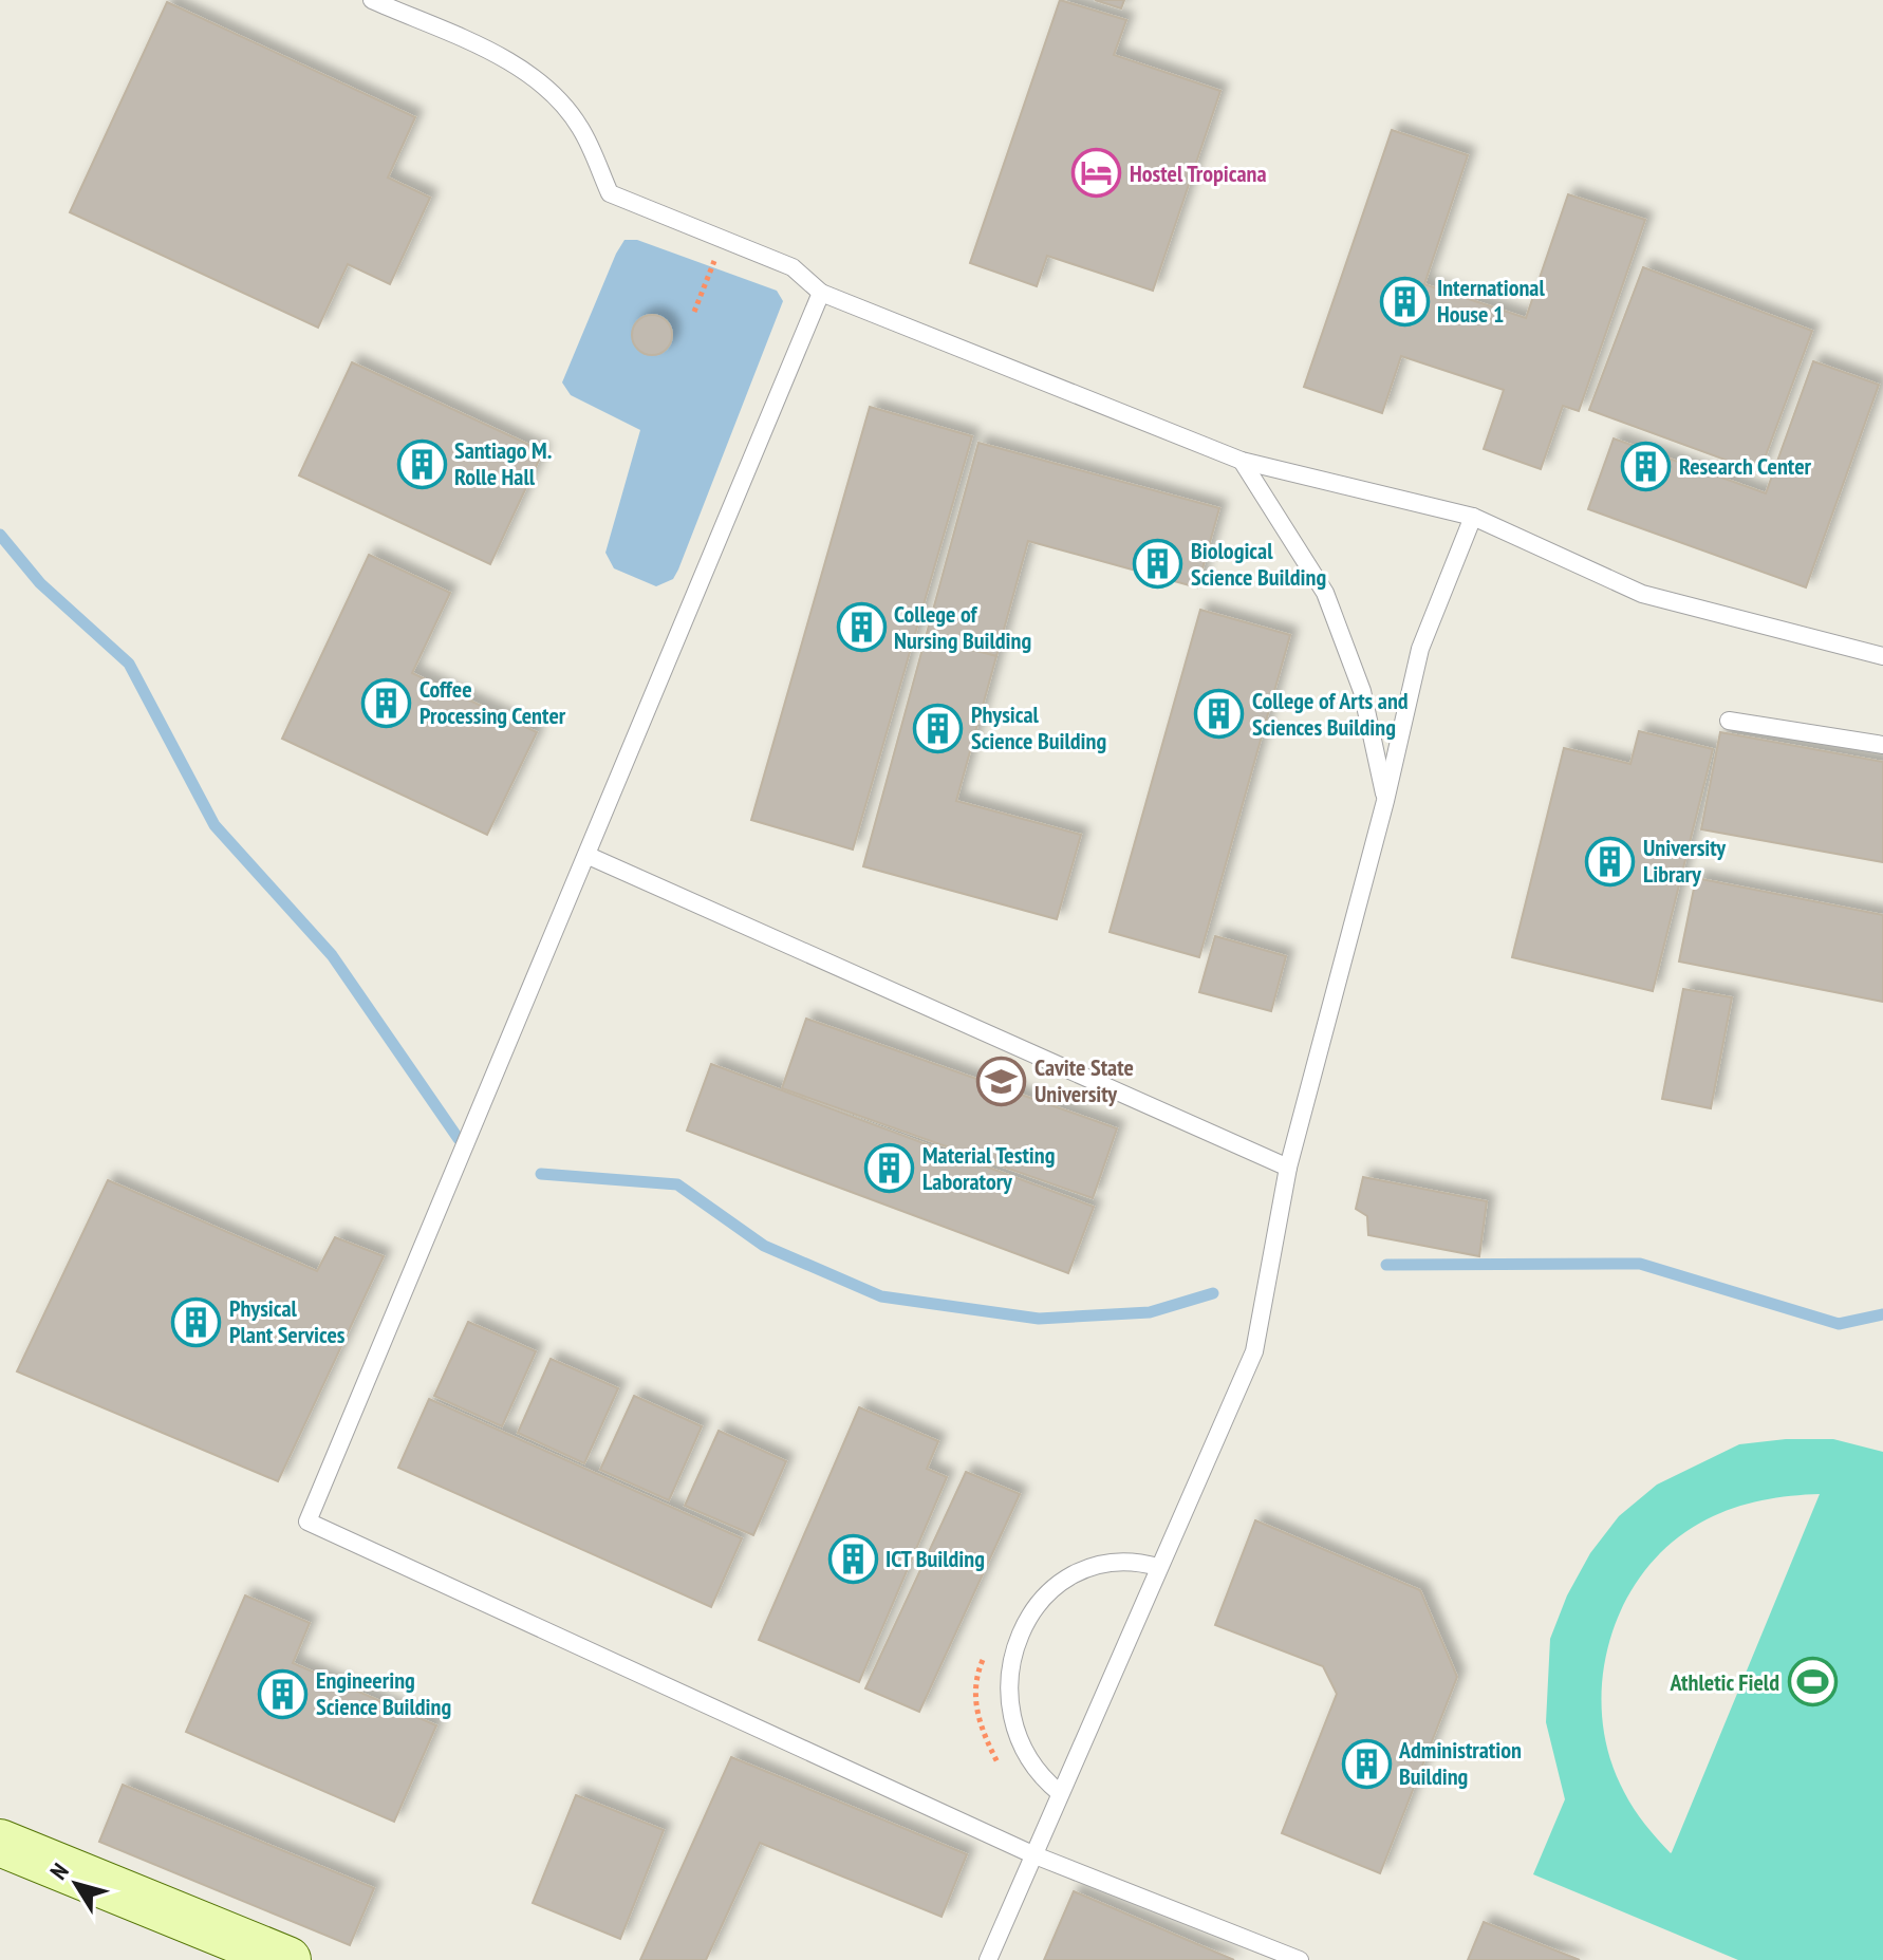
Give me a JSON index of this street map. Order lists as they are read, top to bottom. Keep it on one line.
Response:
{"places":{"hotel":["Hostel Tropicana"],"building":["International House 1","Santiago M. Rolle Hall","Research Center","Biological Science Building","College of Nursing Building","Coffee Processing Center","College of Arts and Sciences Building","Physical Science Building","University Library","Material Testing Laboratory","Physical Plant Services","ICT Building","Engineering Science Building","Administration Building"],"school or university":["Cavite State University"],"sports":["Athletic Field"]},"north":"top left"}
